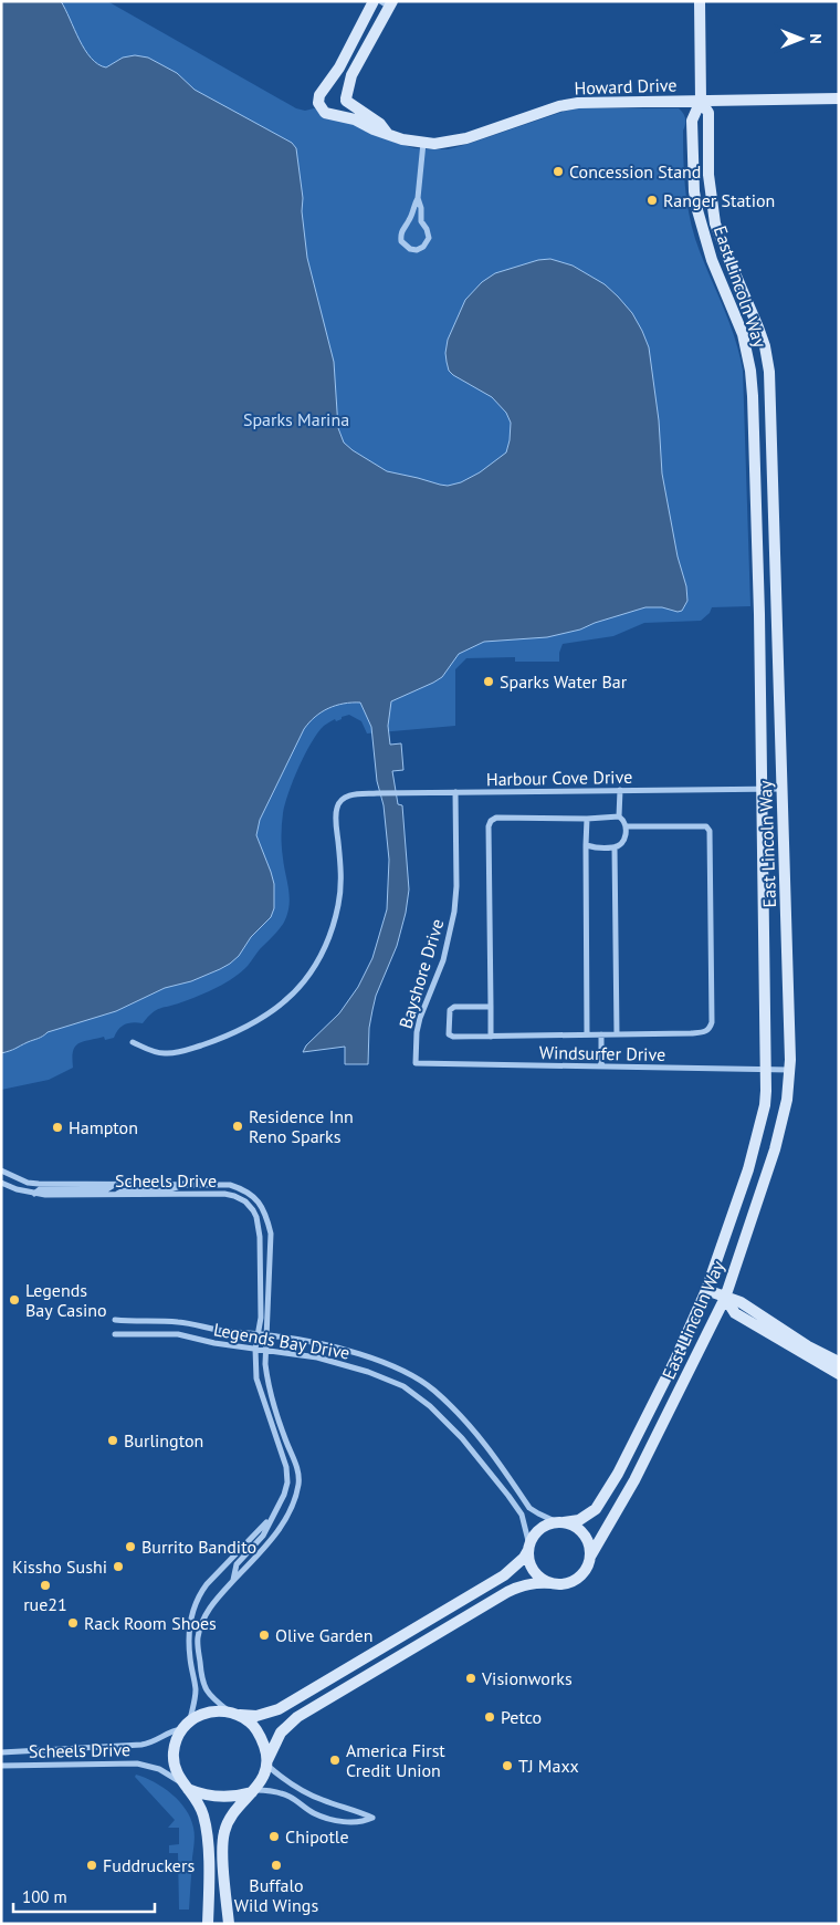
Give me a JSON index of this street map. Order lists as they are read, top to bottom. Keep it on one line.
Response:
{"streets":{"street":["Howard Drive","East Lincoln Way","Harbour Cove Drive","Bayshore Drive","Windsurfer Drive","Scheels Drive","Legends Bay Drive"]},"crossings":[["Howard Drive","East Lincoln Way"],["East Lincoln Way","Harbour Cove Drive"],["East Lincoln Way","Windsurfer Drive"],["East Lincoln Way","Legends Bay Drive"],["Harbour Cove Drive","Bayshore Drive"],["Bayshore Drive","Windsurfer Drive"],["Scheels Drive","Legends Bay Drive"]],"parks":["Sparks Marina"],"places":["Concession Stand","Ranger Station","Sparks Water Bar","Residence Inn Reno Sparks","Hampton","Legends Bay Casino","Burlington","Burrito Bandito","Kissho Sushi","rue21","Rack Room Shoes","Olive Garden","Visionworks","Petco","America First Credit Union","TJ Maxx","Chipotle","Fuddruckers","Buffalo Wild Wings"],"scale_bar":"100 m","north":"right"}
